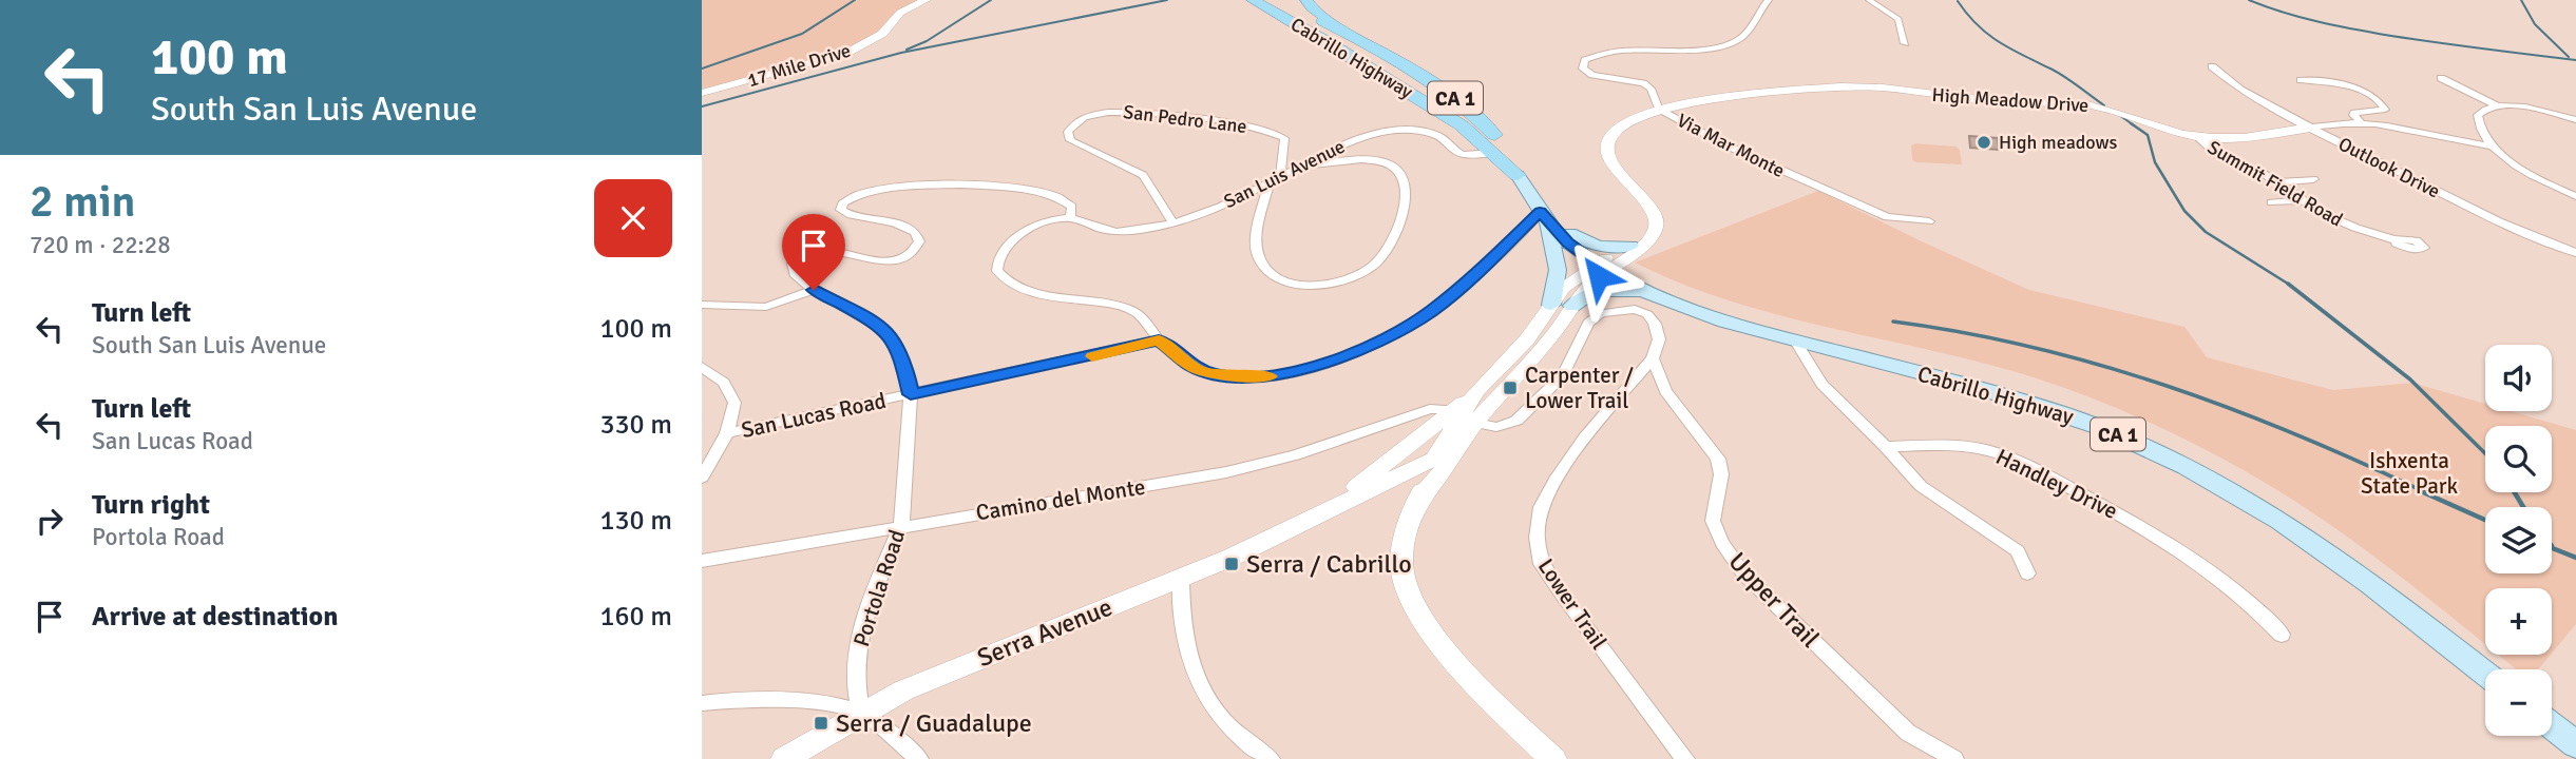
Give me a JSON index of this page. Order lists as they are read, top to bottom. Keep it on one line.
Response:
{"streets":{"highway":["Cabrillo Highway","CA 1"],"street":["17 Mile Drive","High Meadow Drive","San Pedro Lane","Via Mar Monte","Outlook Drive","San Luis Avenue","Summit Field Road","San Lucas Road","Handley Drive","Camino del Monte","Portola Road","Upper Trail","Lower Trail","Serra Avenue"]},"crossings":[["Cabrillo Highway","San Luis Avenue"],["High Meadow Drive","Via Mar Monte"],["High Meadow Drive","Outlook Drive"],["High Meadow Drive","Summit Field Road"],["San Pedro Lane","San Luis Avenue"],["San Lucas Road","Portola Road"],["Camino del Monte","Portola Road"],["Camino del Monte","Serra Avenue"],["Portola Road","Serra Avenue"],["Upper Trail","Lower Trail"]],"parks":["Ishxenta State Park"],"places":{"other":["High meadows"],"transit":["Carpenter / Lower Trail","Serra / Cabrillo","Serra / Guadalupe"]},"page":{"turn":["100 m","South San Luis Avenue"],"heading":["2 min","720 m · 22:28"],"list":[{"name":"Turn left","note":"South San Luis Avenue","value":"100 m"},{"name":"Turn left","note":"San Lucas Road","value":"330 m"},{"name":"Turn right","note":"Portola Road","value":"130 m"},{"name":"Arrive at destination","value":"160 m"}],"map_buttons":["+","−"]}}
